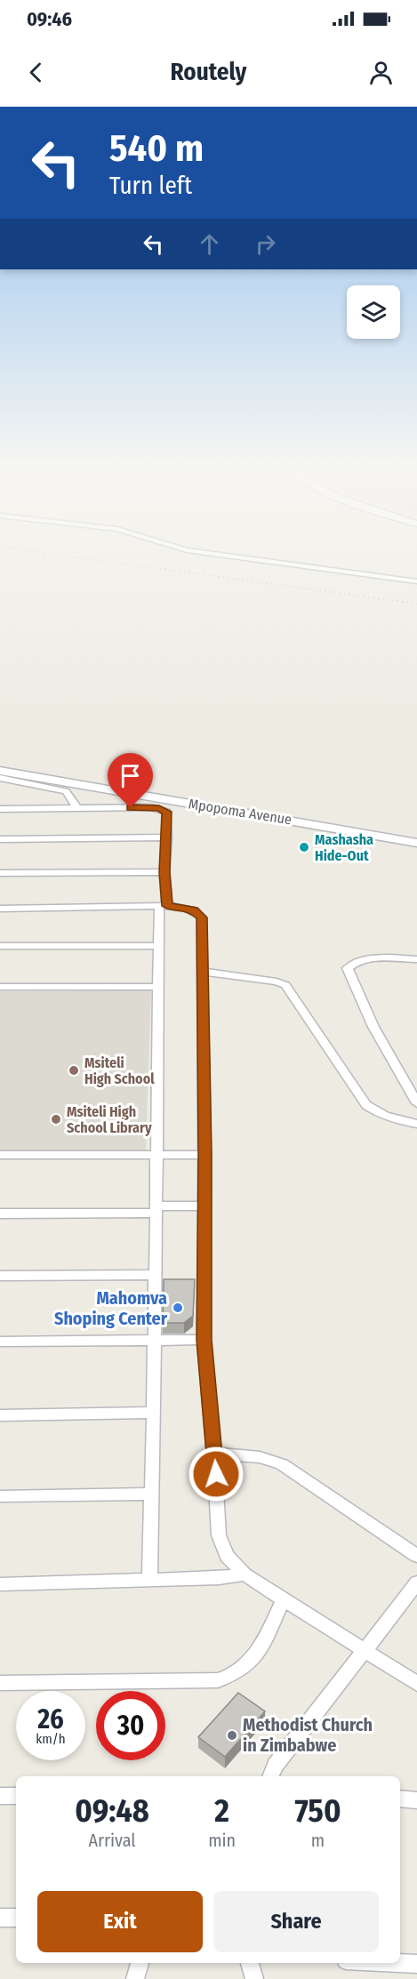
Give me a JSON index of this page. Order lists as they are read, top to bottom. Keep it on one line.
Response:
{"streets":{"street":["Mpopoma Avenue"]},"places":["Mashasha Hide-Out","Msiteli High School","Msiteli High School Library","Mahomva Shoping Center","Methodist Church in Zimbabwe"],"page":{"status":"09:46","header":"Routely","turn":["540 m","Turn left"],"speed":"26 km/h","limit":"30","eta":["09:48","Arrival","2","min","750","m"],"buttons":["Exit","Share"]}}
